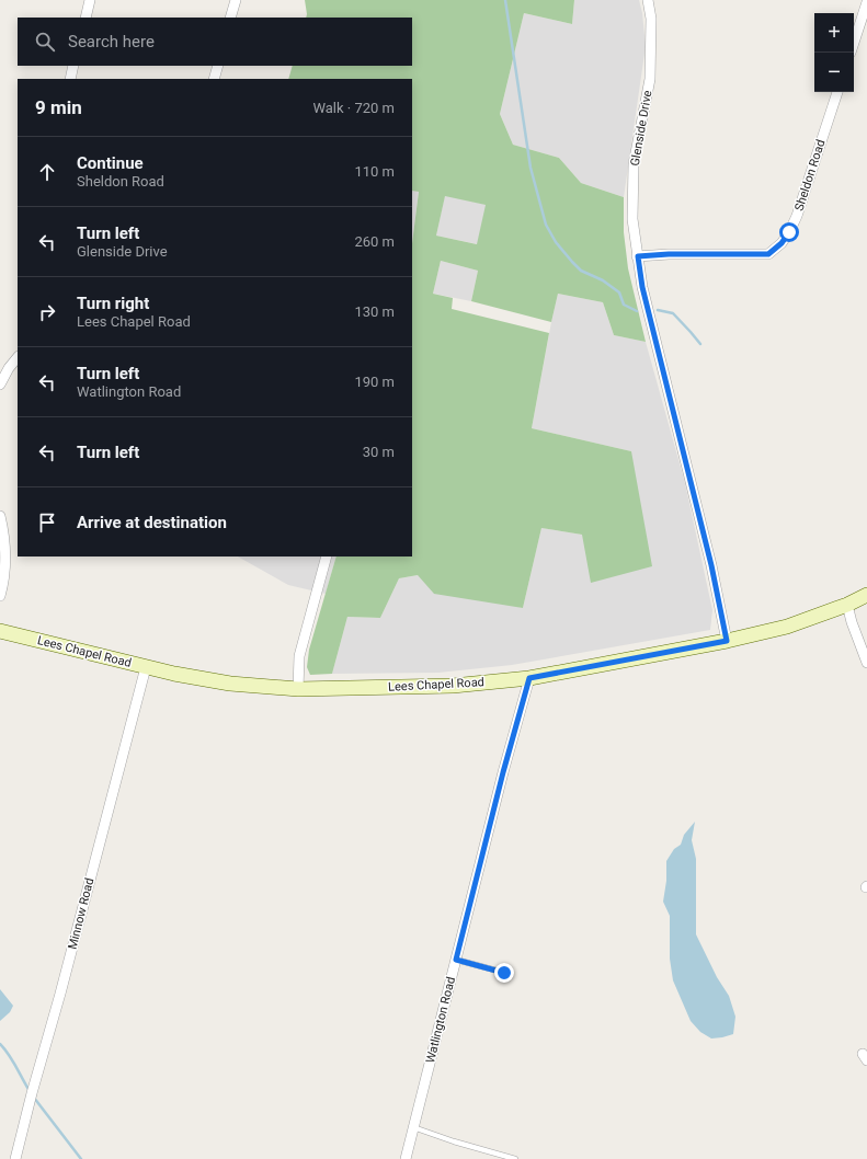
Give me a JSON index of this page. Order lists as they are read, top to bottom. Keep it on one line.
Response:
{"streets":{"main road":["Lees Chapel Road"],"street":["Glenside Drive","Sheldon Road","Minnow Road","Watlington Road"]},"crossings":[["Glenside Drive","Sheldon Road"],["Glenside Drive","Lees Chapel Road"],["Lees Chapel Road","Minnow Road"],["Lees Chapel Road","Watlington Road"]],"page":{"map_buttons":["+","−"],"search":"Search here","heading":["9 min","Walk · 720 m"],"list":[["Continue","Sheldon Road","110 m"],["Turn left","Glenside Drive","260 m"],["Turn right","Lees Chapel Road","130 m"],["Turn left","Watlington Road","190 m"],["Turn left","30 m"],"Arrive at destination"]}}
